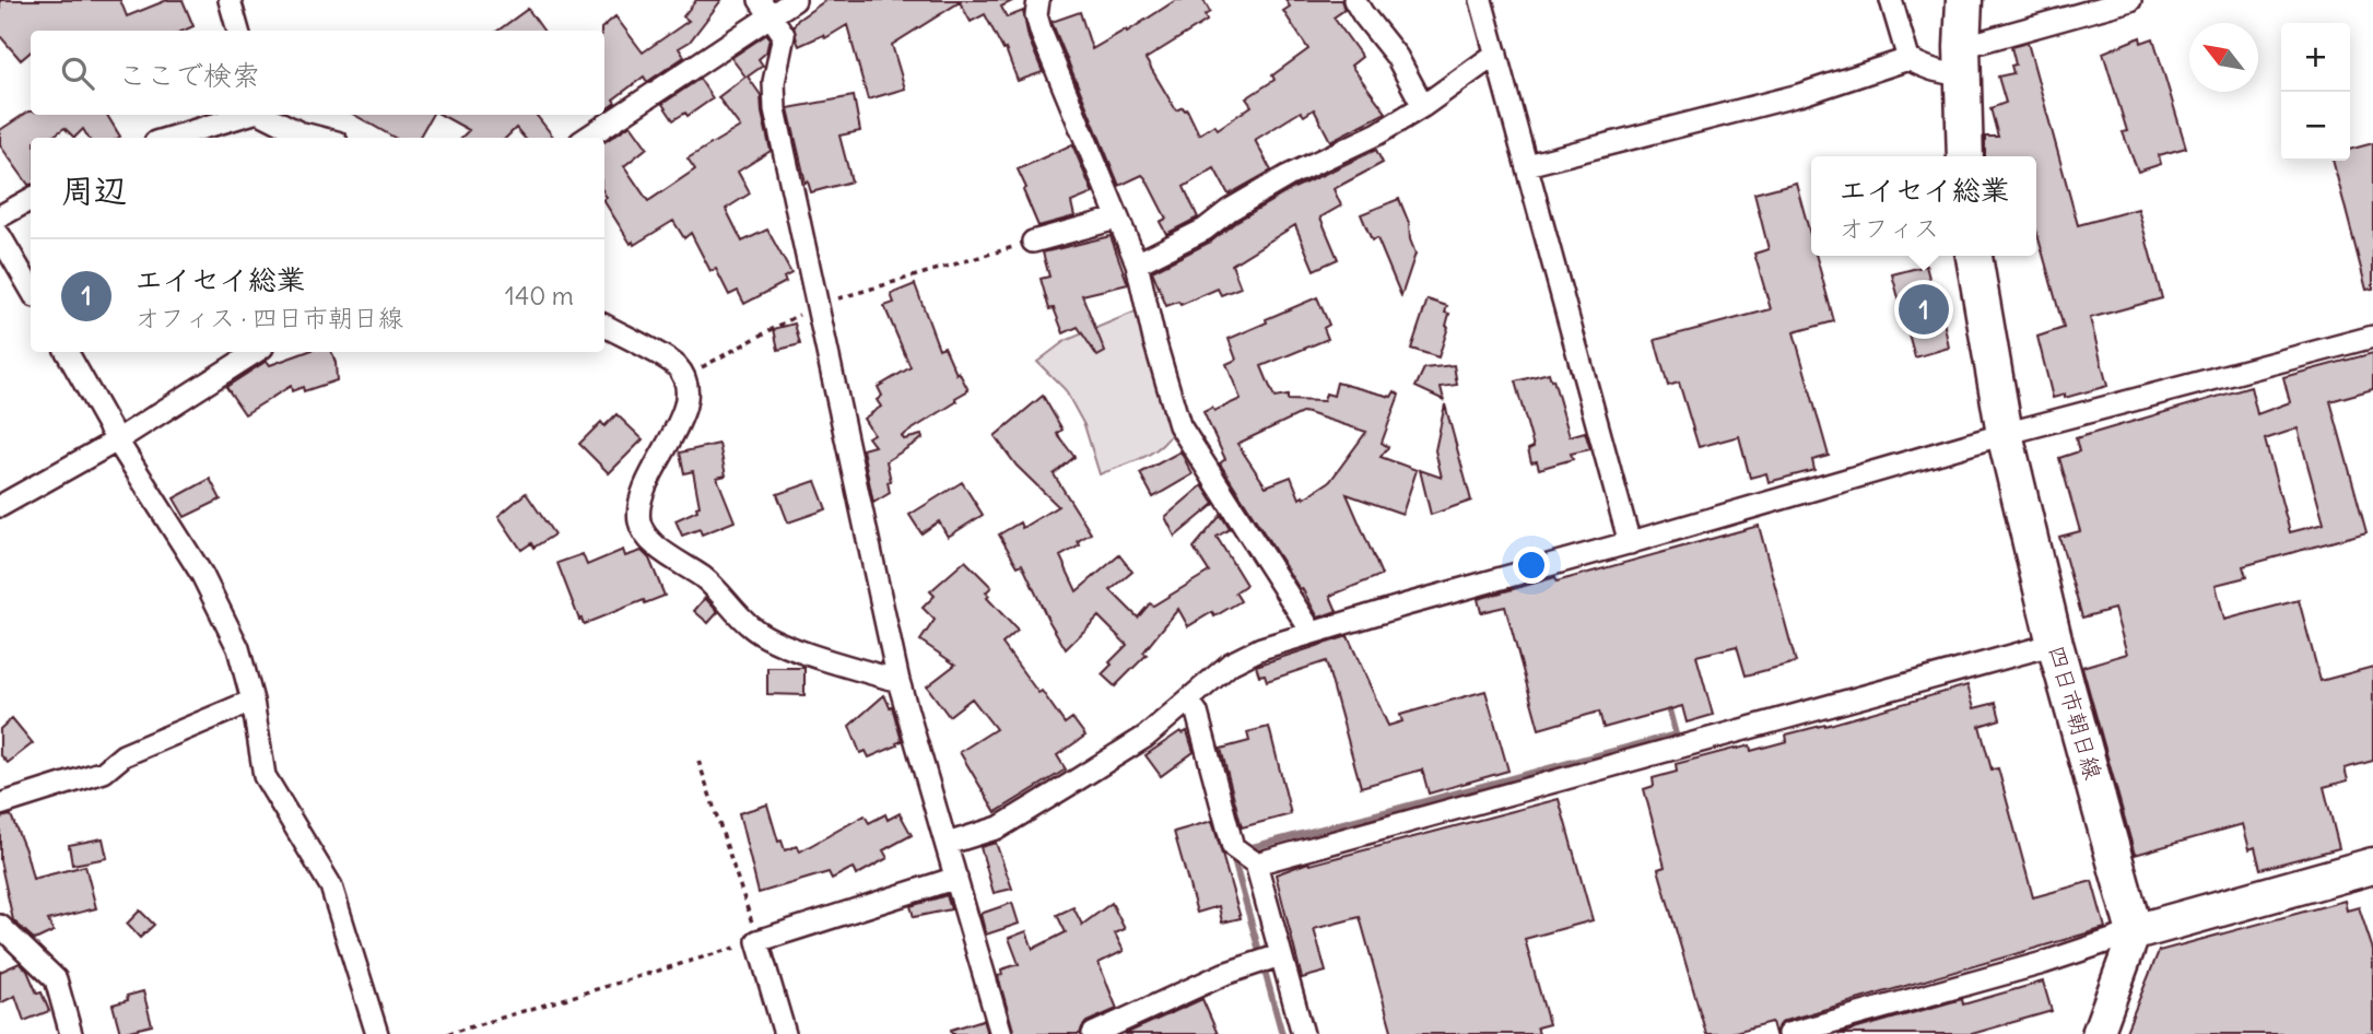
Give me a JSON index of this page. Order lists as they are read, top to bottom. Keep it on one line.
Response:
{"streets":{"main road":["四日市朝日線"]},"north":"top left","page":{"map_buttons":["+","−"],"search":"ここで検索","heading":"周辺","popup":["エイセイ総業","オフィス"],"list":[{"mark":"1","name":"エイセイ総業","note":"オフィス · 四日市朝日線","value":"140 m"}],"pins":"1"}}
